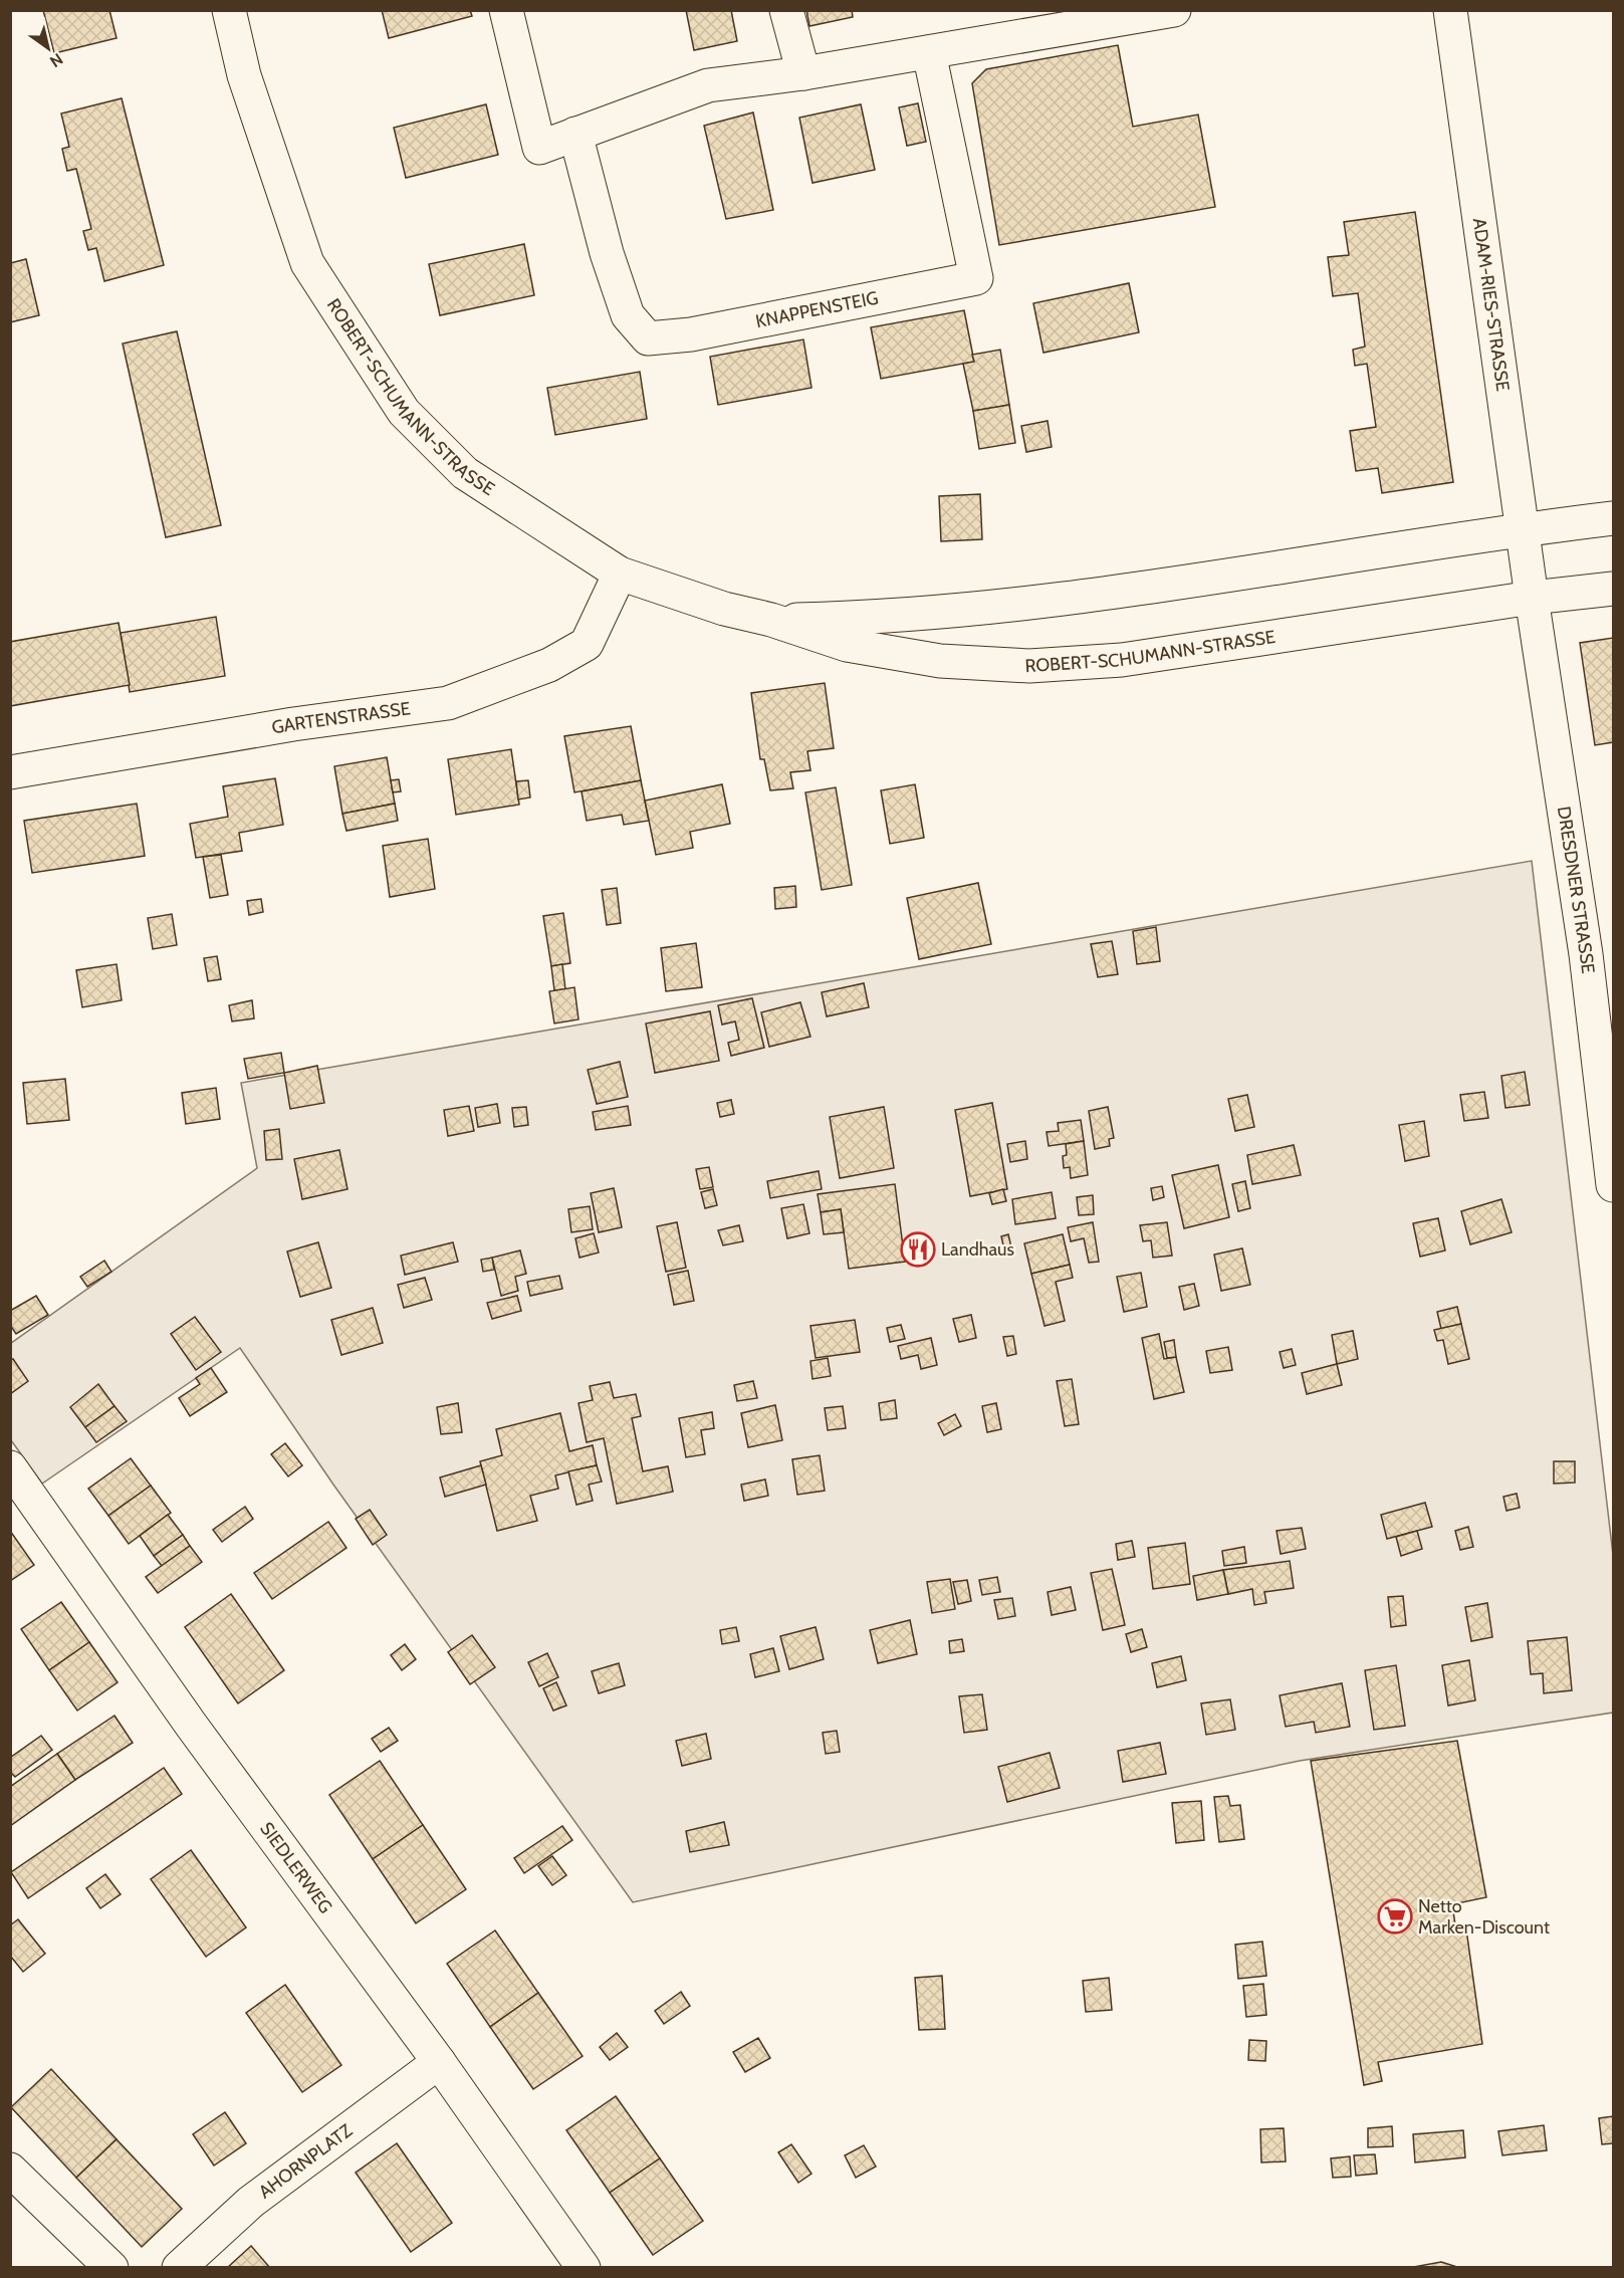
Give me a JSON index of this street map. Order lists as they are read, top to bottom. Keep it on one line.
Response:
{"streets":{"street":["ADAM-RIES-STRASSE","KNAPPENSTEIG","ROBERT-SCHUMANN-STRASSE","GARTENSTRASSE","DRESDNER STRASSE","SIEDLERWEG","AHORNPLATZ"]},"crossings":[["ADAM-RIES-STRASSE","ROBERT-SCHUMANN-STRASSE"],["ADAM-RIES-STRASSE","DRESDNER STRASSE"],["ROBERT-SCHUMANN-STRASSE","GARTENSTRASSE"],["ROBERT-SCHUMANN-STRASSE","DRESDNER STRASSE"],["SIEDLERWEG","AHORNPLATZ"]],"places":{"restaurant":["Landhaus"],"supermarket":["Netto Marken-Discount"]},"north":"bottom right"}
